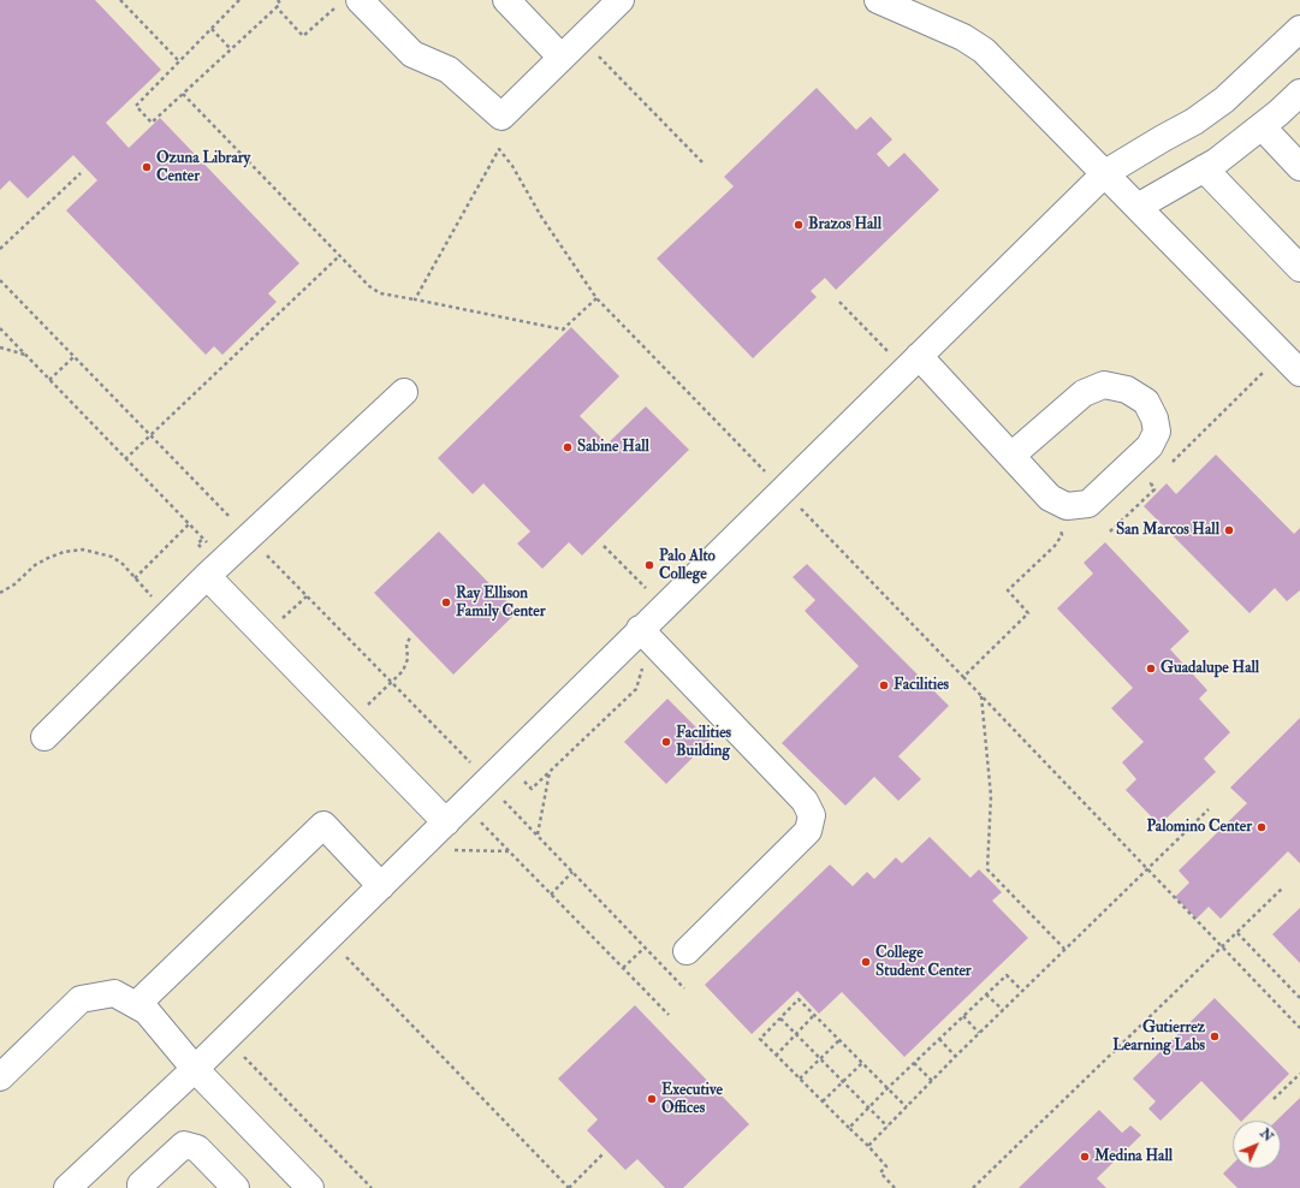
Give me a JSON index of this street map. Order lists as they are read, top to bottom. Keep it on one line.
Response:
{"places":["Ozuna Library Center","Brazos Hall","Sabine Hall","San Marcos Hall","Palo Alto College","Ray Ellison Family Center","Guadalupe Hall","Facilities","Facilities Building","Palomino Center","College Student Center","Gutierrez Learning Labs","Executive Offices","Medina Hall"],"north":"top right"}
